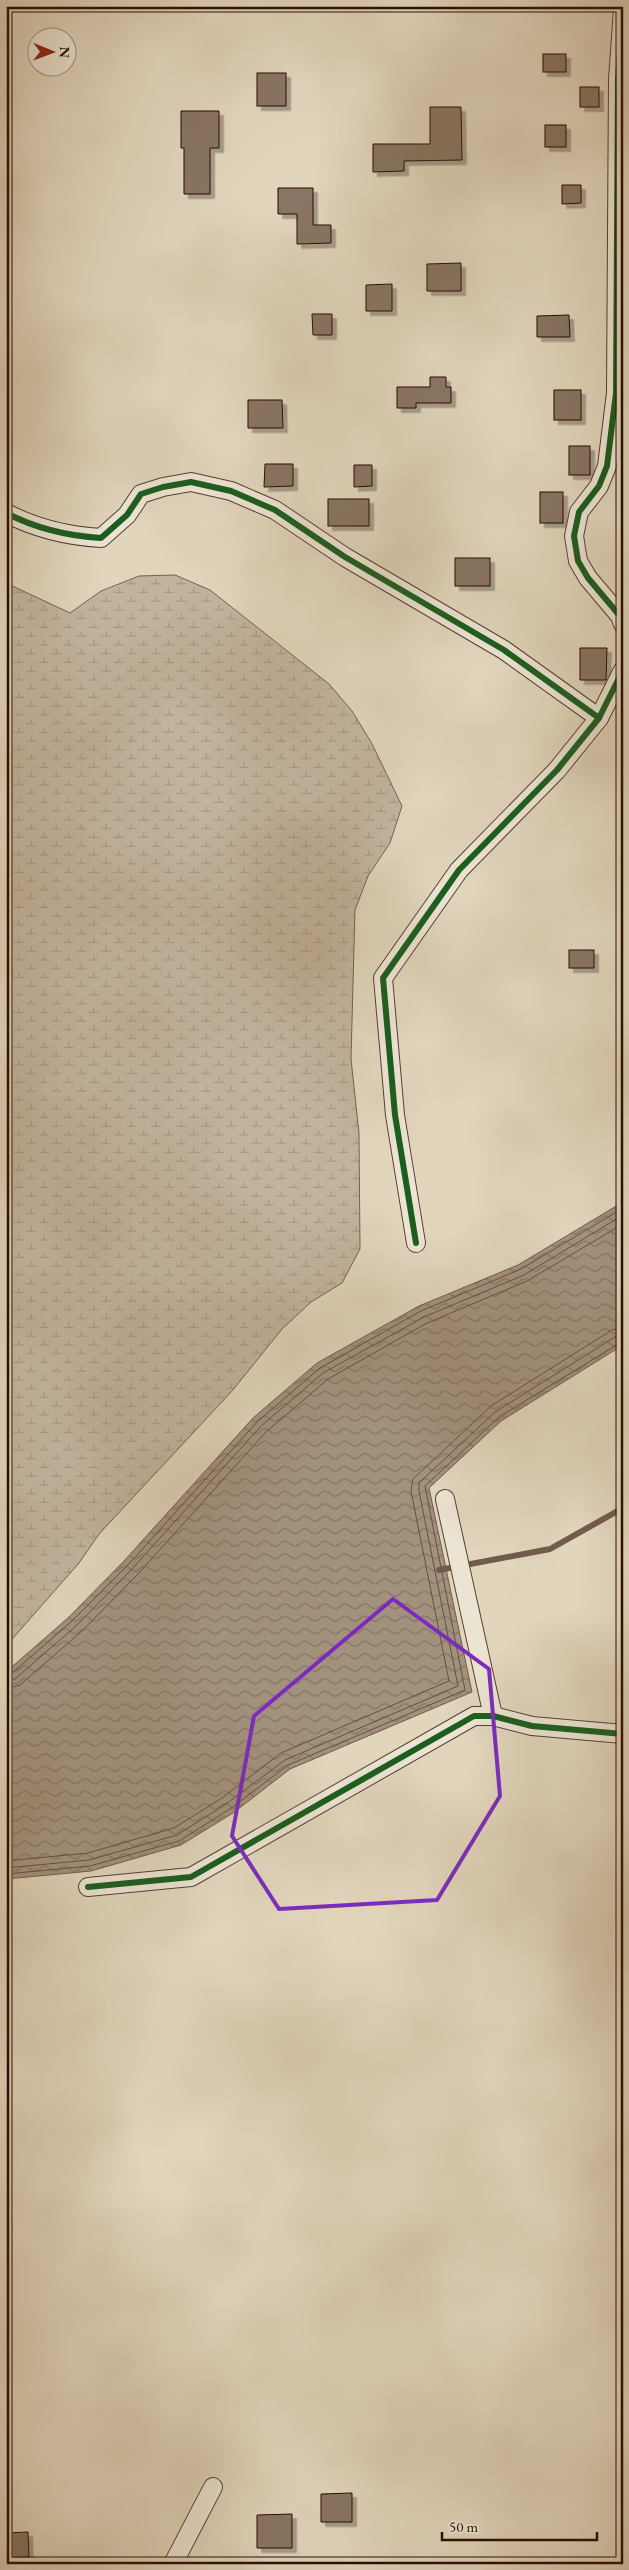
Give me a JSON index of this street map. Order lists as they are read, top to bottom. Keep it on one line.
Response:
{"scale_bar":"50 m","north":"right"}
